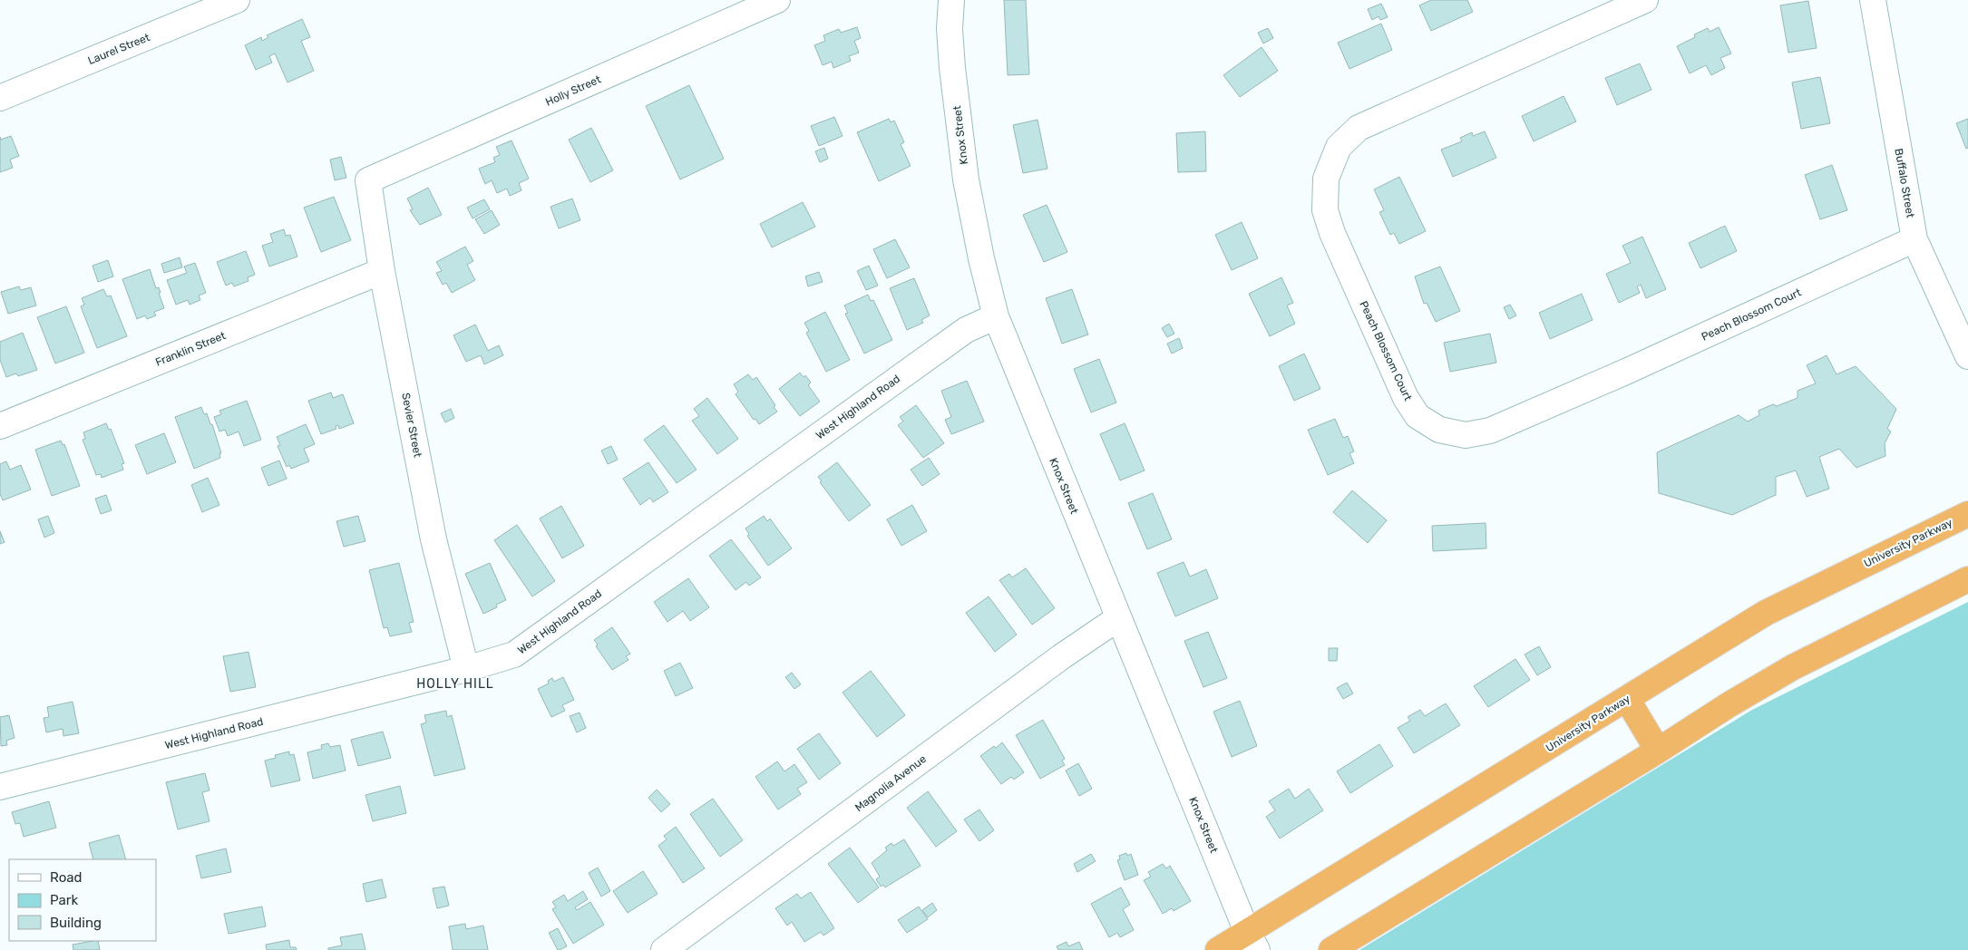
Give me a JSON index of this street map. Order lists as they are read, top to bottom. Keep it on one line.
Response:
{"streets":{"highway":["University Parkway"],"street":["Laurel Street","Holly Street","Knox Street","Buffalo Street","Peach Blossom Court","Franklin Street","West Highland Road","Sevier Street","Magnolia Avenue"]},"crossings":[["Holly Street","Sevier Street"],["Knox Street","West Highland Road"],["Knox Street","University Parkway"],["Knox Street","Magnolia Avenue"],["Buffalo Street","Peach Blossom Court"],["Franklin Street","Sevier Street"],["West Highland Road","Sevier Street"]],"districts":["HOLLY HILL"],"legend":["Road","Park","Building"]}
